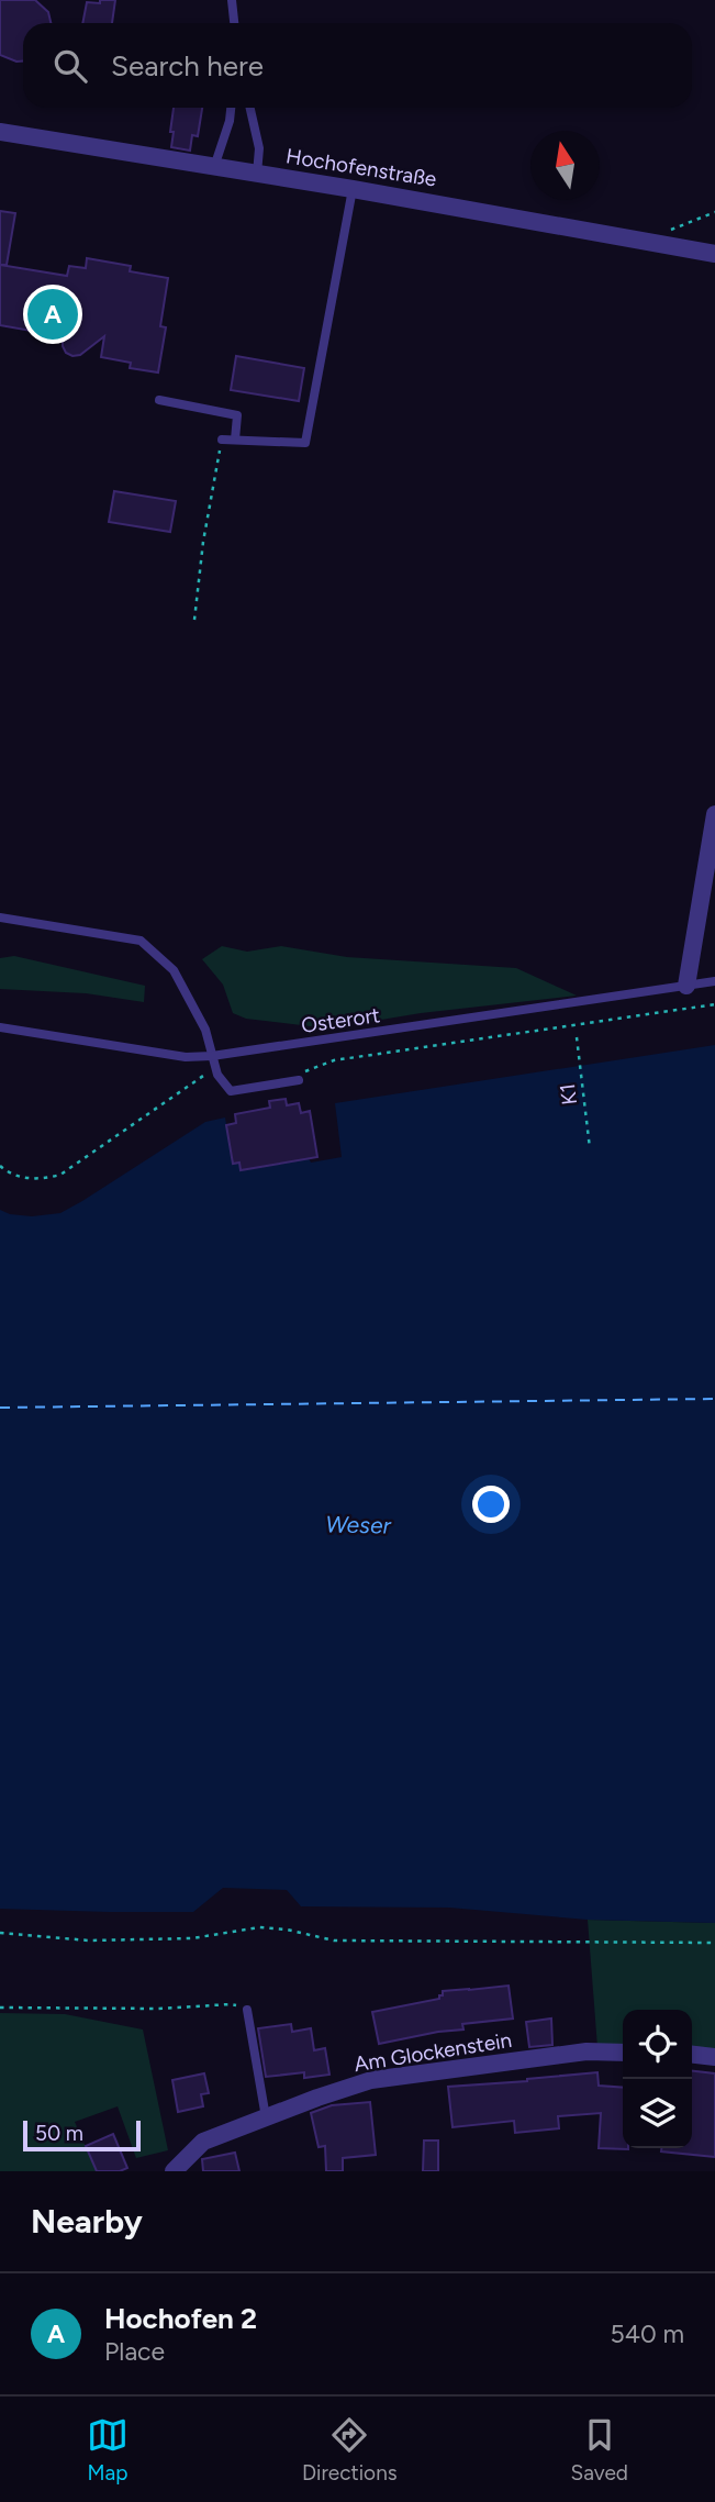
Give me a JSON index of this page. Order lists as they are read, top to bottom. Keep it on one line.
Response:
{"streets":{"street":["Hochofenstraße","Am Glockenstein"],"lane":["Osterort"],"path":["K1"]},"water":["Weser"],"scale_bar":"50 m","north":"top","page":{"search":"Search here","pins":"A","scale":"50 m","heading":"Nearby","list":[{"mark":"A","name":"Hochofen 2","note":"Place","value":"540 m"}],"nav":["Map","Directions","Saved"]}}
